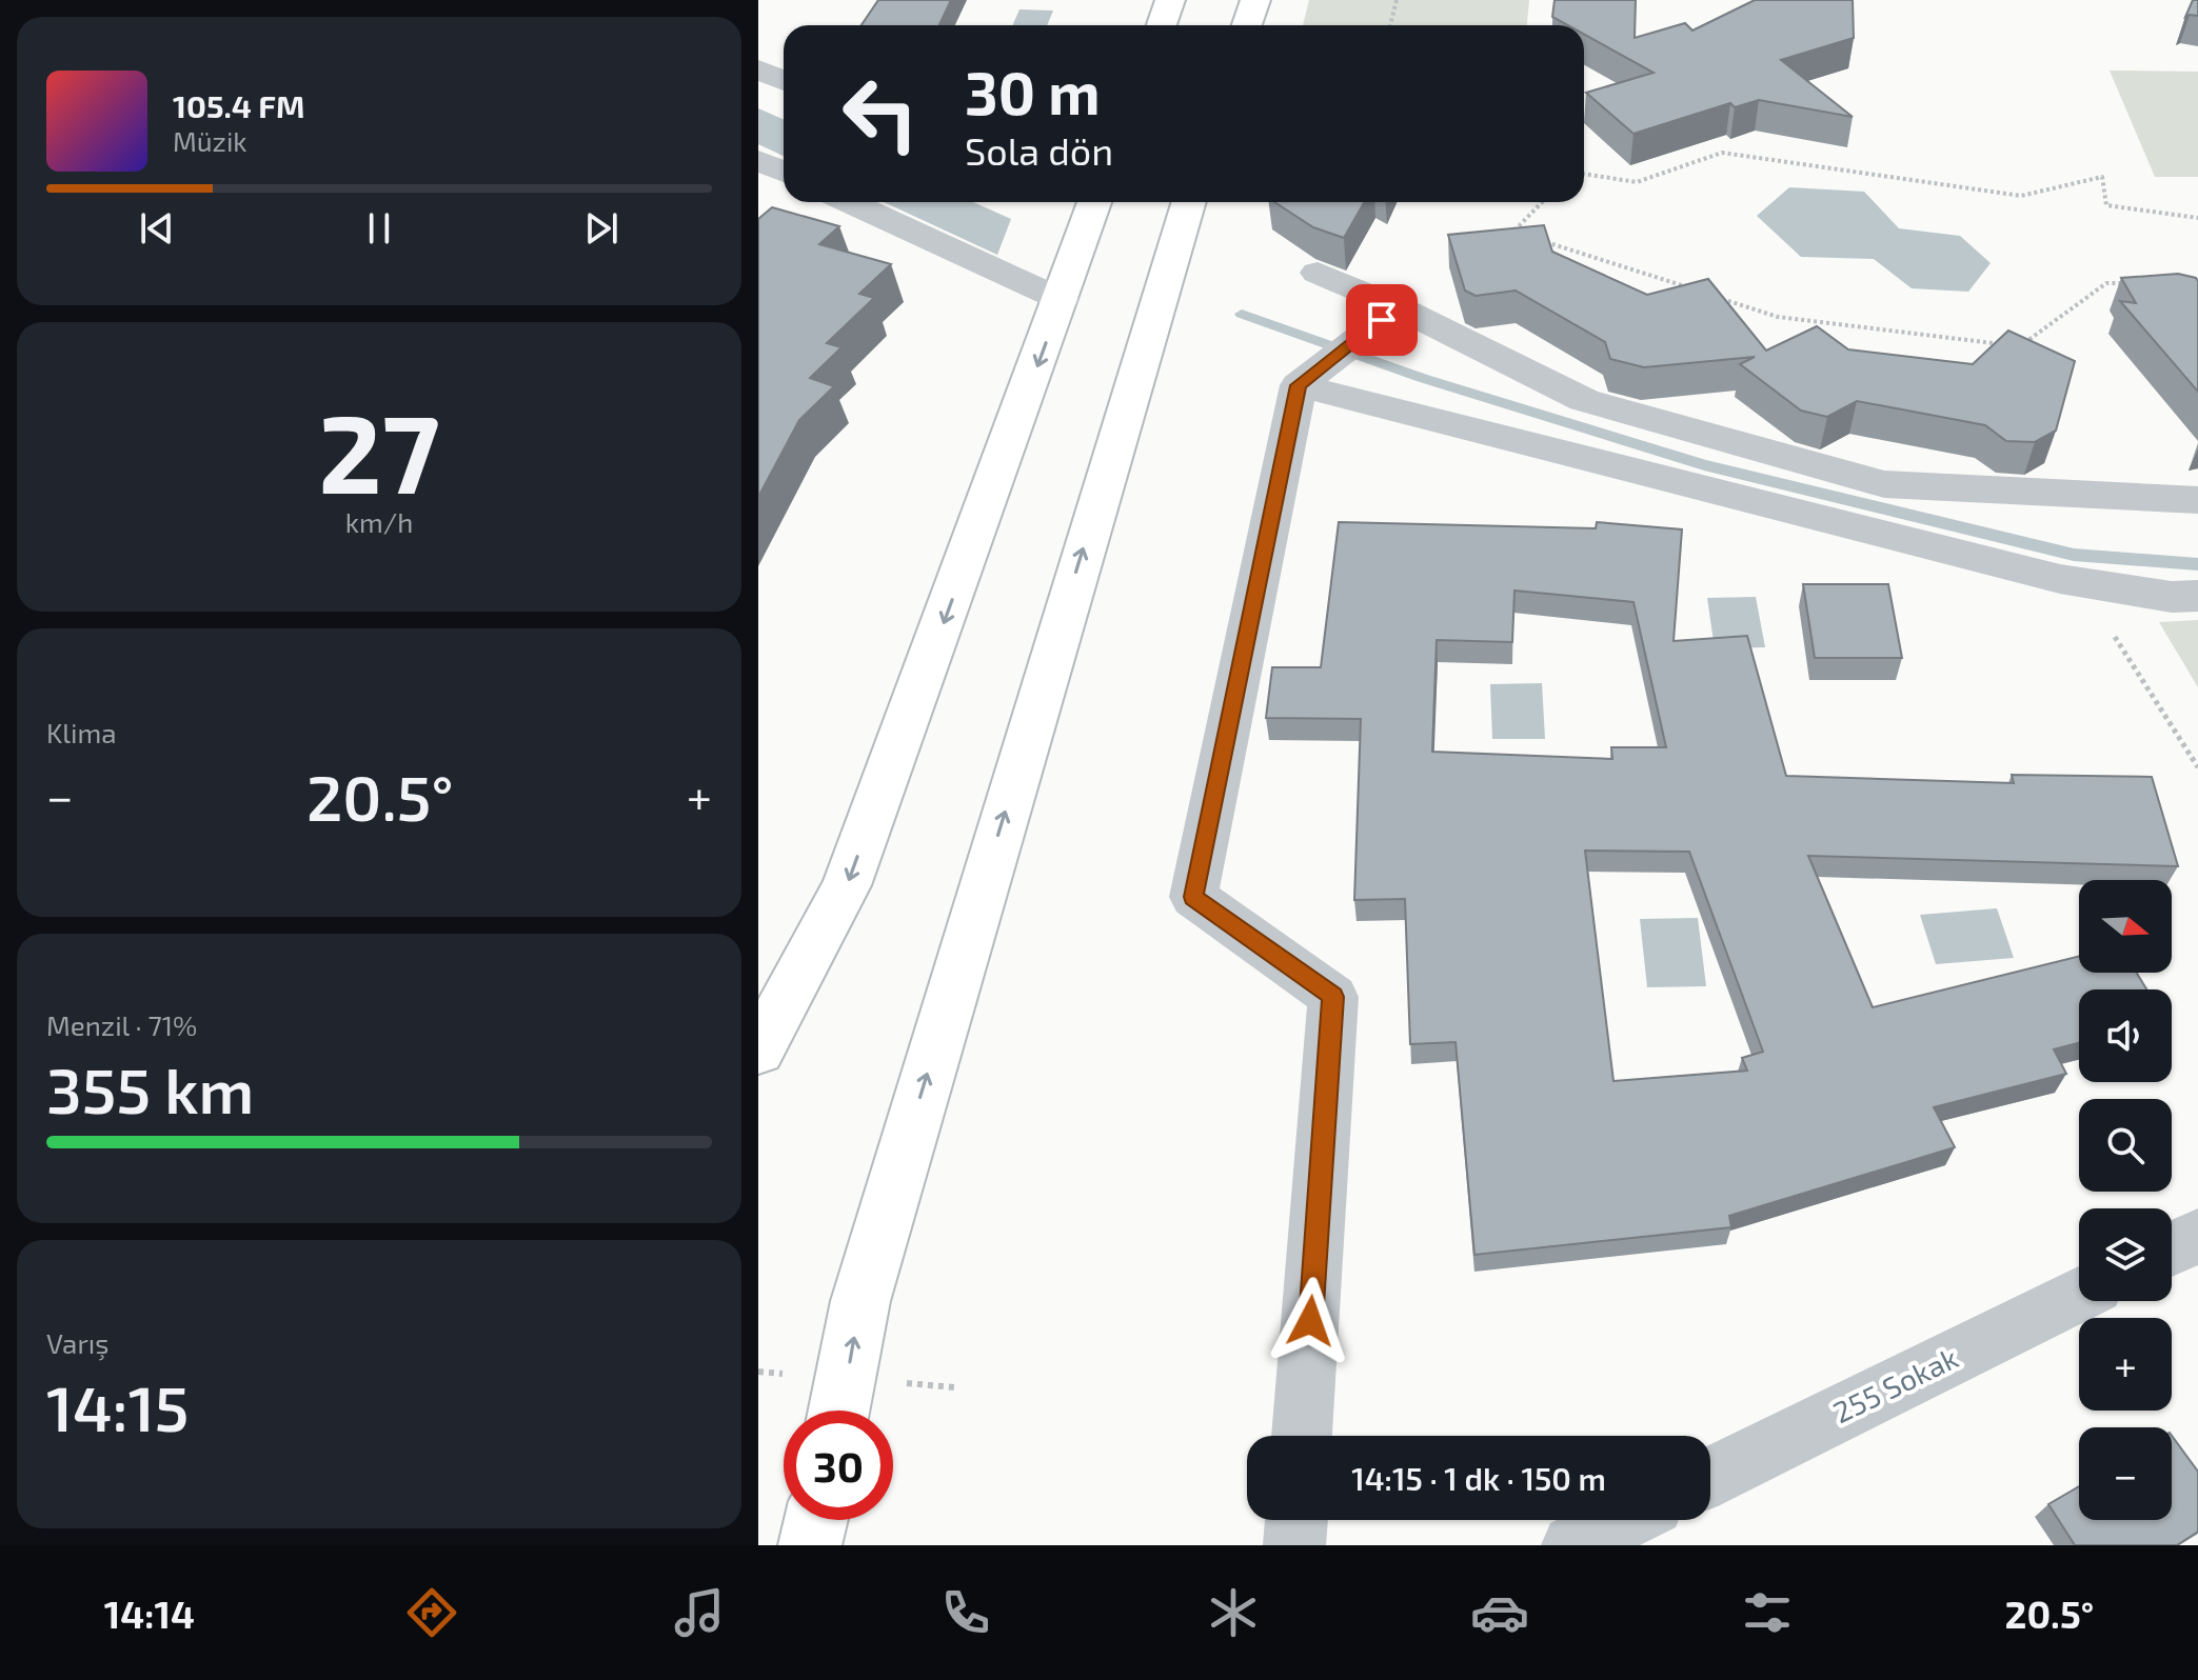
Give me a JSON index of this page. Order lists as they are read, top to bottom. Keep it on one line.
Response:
{"streets":{"street":["255 Sokak"]},"north":"right","page":{"turn":["30 m","Sola dön"],"song":["105.4 FM","Müzik"],"tile":[["27","km/h"],"Klima",["Menzil · 71%","355 km"],["Varış","14:15"]],"heat":["−","20.5°","+"],"map_buttons":["+","−"],"limit":"30","trip":"14:15 · 1 dk · 150 m","tabs":["14:14","20.5°"]}}
